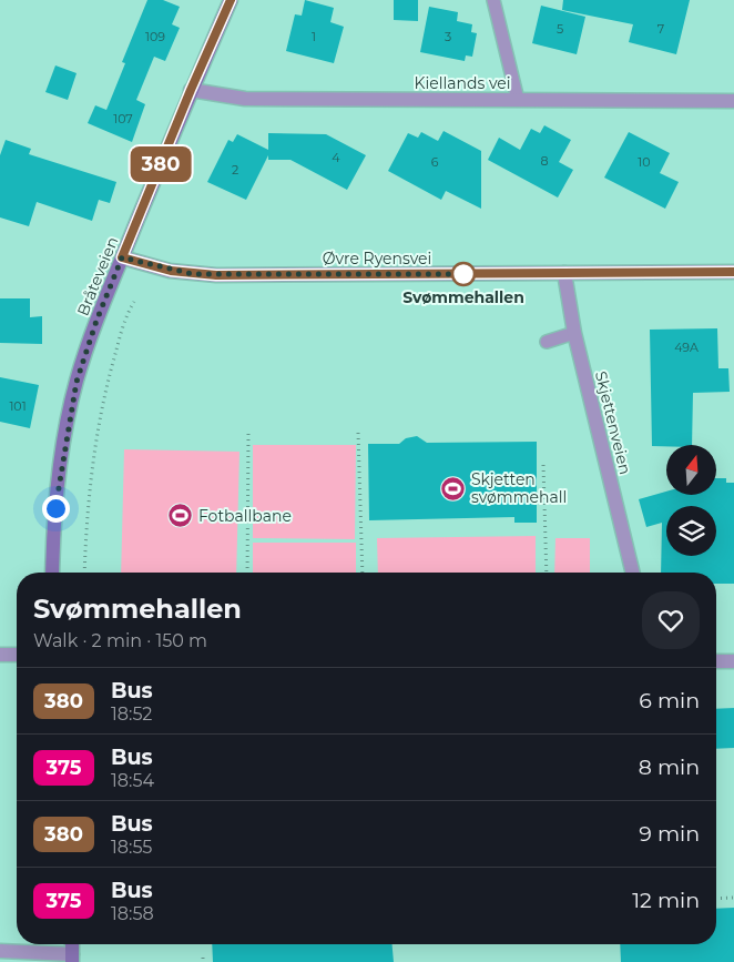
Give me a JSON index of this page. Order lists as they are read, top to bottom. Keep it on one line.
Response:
{"streets":{"main road":["Bråteveien"],"street":["Kiellands vei","Øvre Ryensvei","Skjettenveien"]},"crossings":[["Kiellands vei","Bråteveien"],["Øvre Ryensvei","Bråteveien"],["Øvre Ryensvei","Skjettenveien"]],"places":{"other":["Svømmehallen"],"sports":["Skjetten svømmehall","Fotballbane"]},"lines":["bus line 380"],"house_numbers":["5","7","109","1","3","107","4","8","6","10","2","49A","101"],"north":"top","page":{"on_map":"380","heading":["Svømmehallen","Walk · 2 min · 150 m"],"list":[{"mark":"380","name":"Bus","note":"18:52","value":"6 min"},{"mark":"375","name":"Bus","note":"18:54","value":"8 min"},{"mark":"380","name":"Bus","note":"18:55","value":"9 min"},{"mark":"375","name":"Bus","note":"18:58","value":"12 min"}]}}
